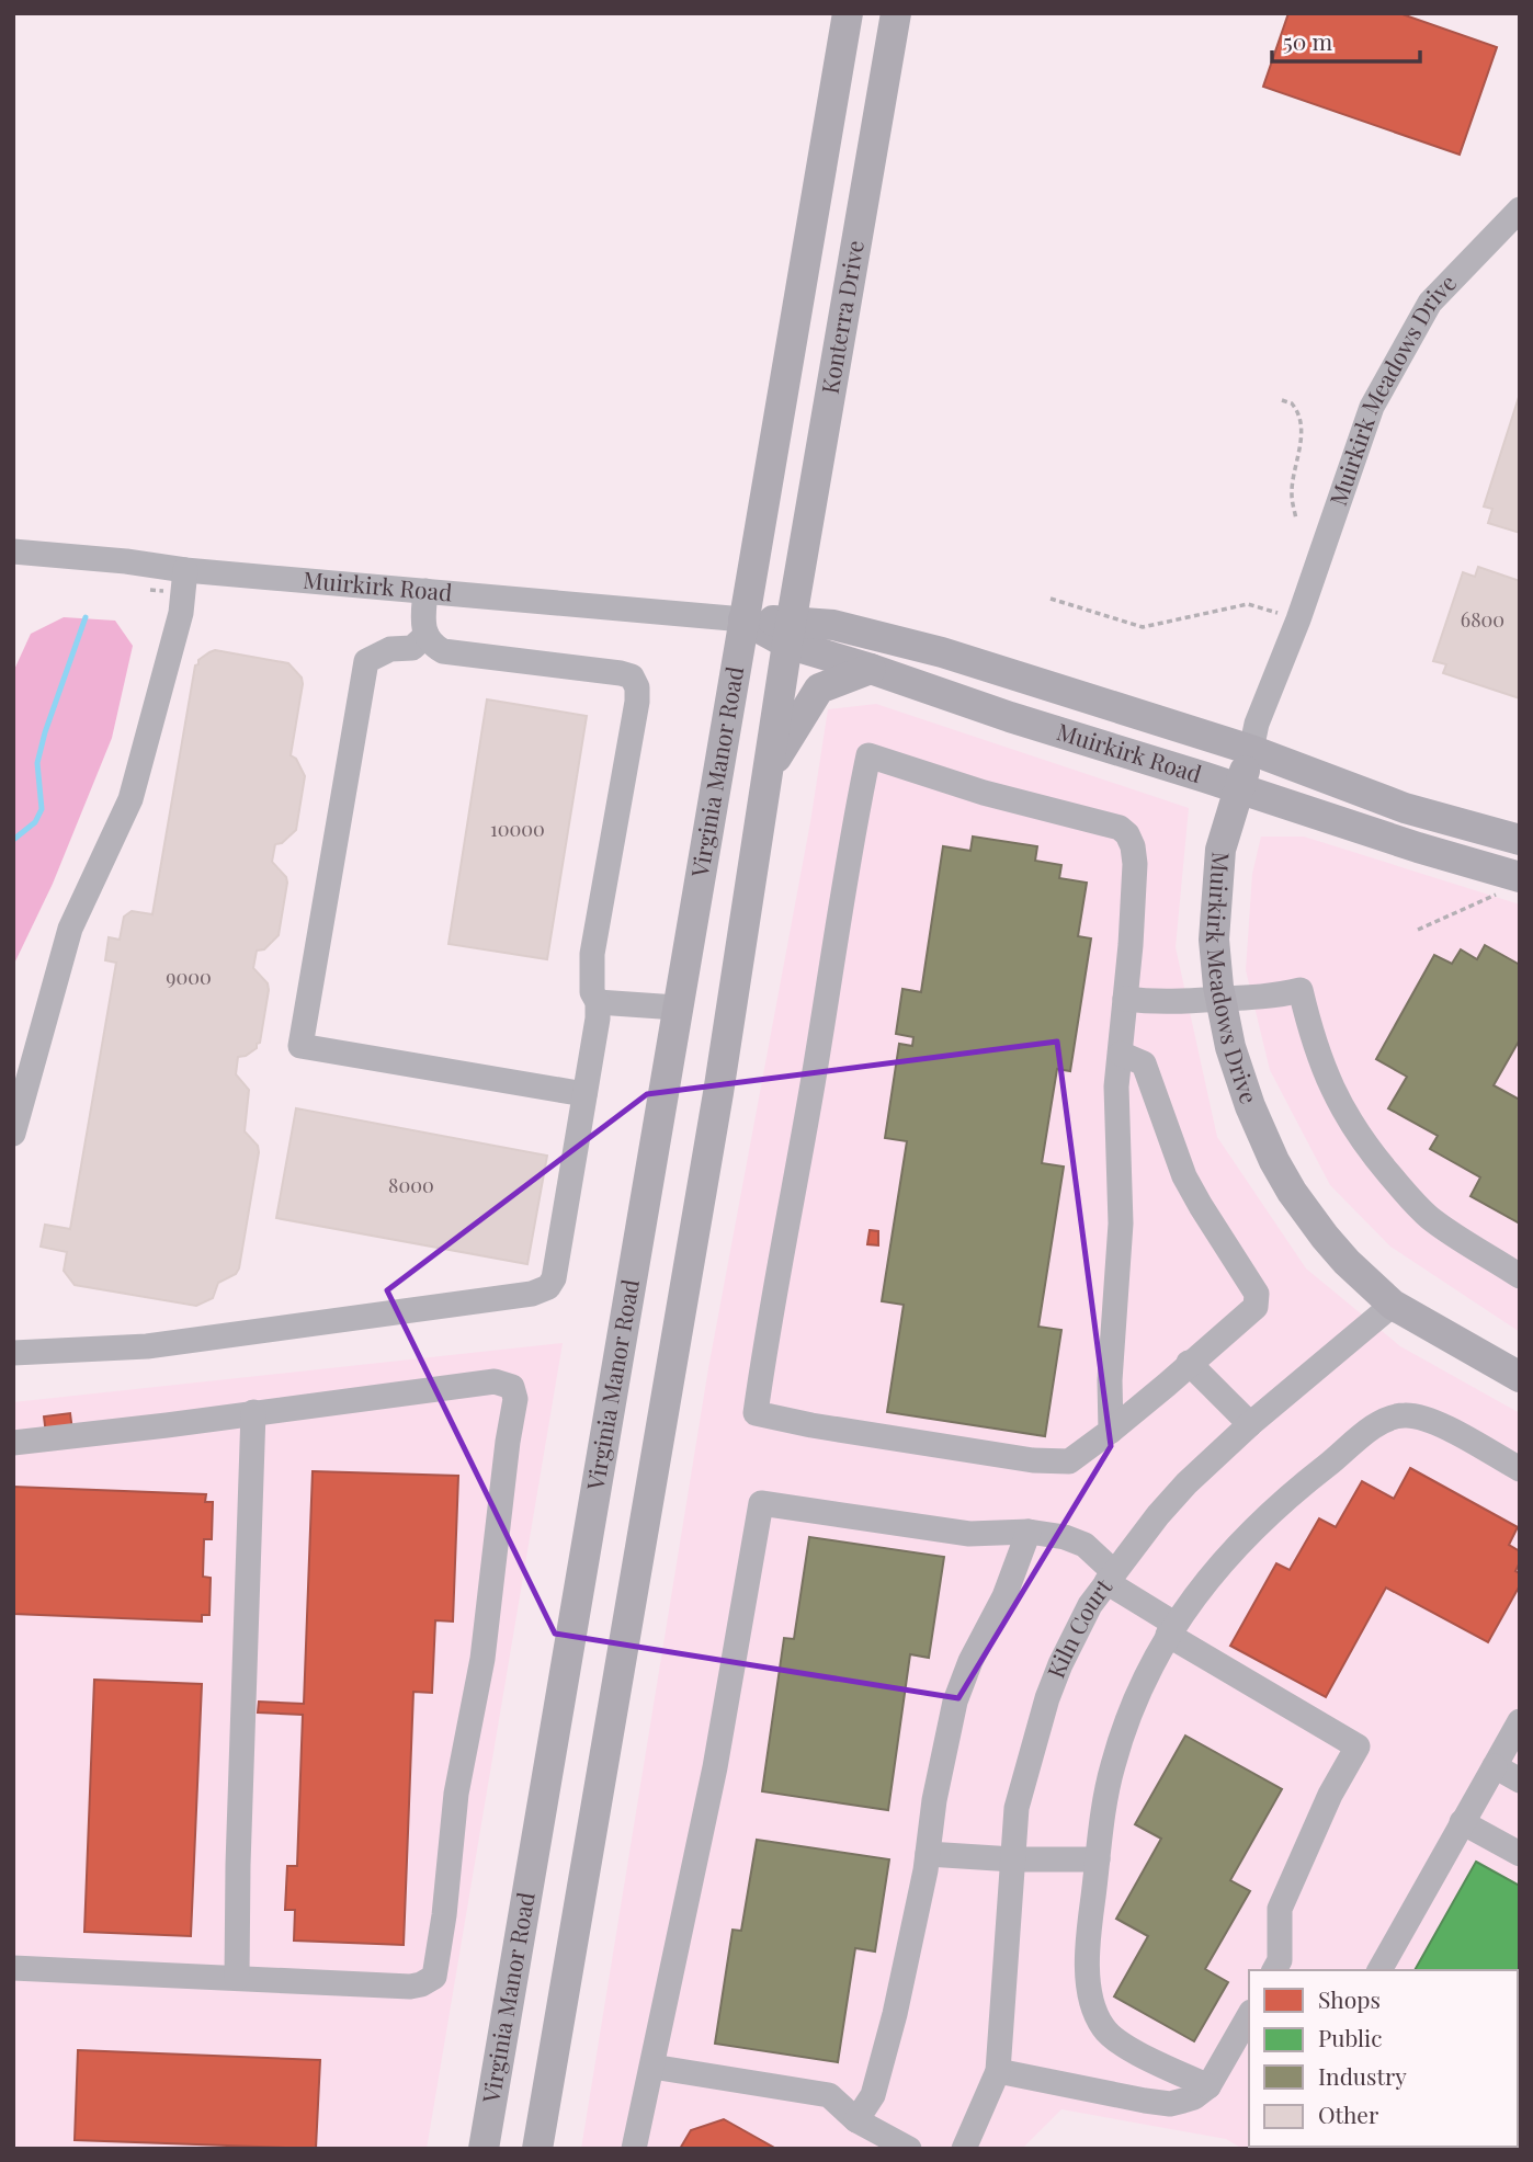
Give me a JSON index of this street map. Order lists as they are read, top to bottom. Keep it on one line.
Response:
{"streets":{"main road":["Konterra Drive","Muirkirk Meadows Drive","Muirkirk Road","Virginia Manor Road"],"street":["Kiln Court"]},"crossings":[["Konterra Drive","Muirkirk Road"],["Konterra Drive","Virginia Manor Road"],["Muirkirk Meadows Drive","Muirkirk Road"],["Muirkirk Meadows Drive","Kiln Court"],["Muirkirk Road","Virginia Manor Road"]],"house_numbers":["6800","10000","9000","8000"],"legend":["Shops","Public","Industry","Other"],"scale_bar":"50 m"}
